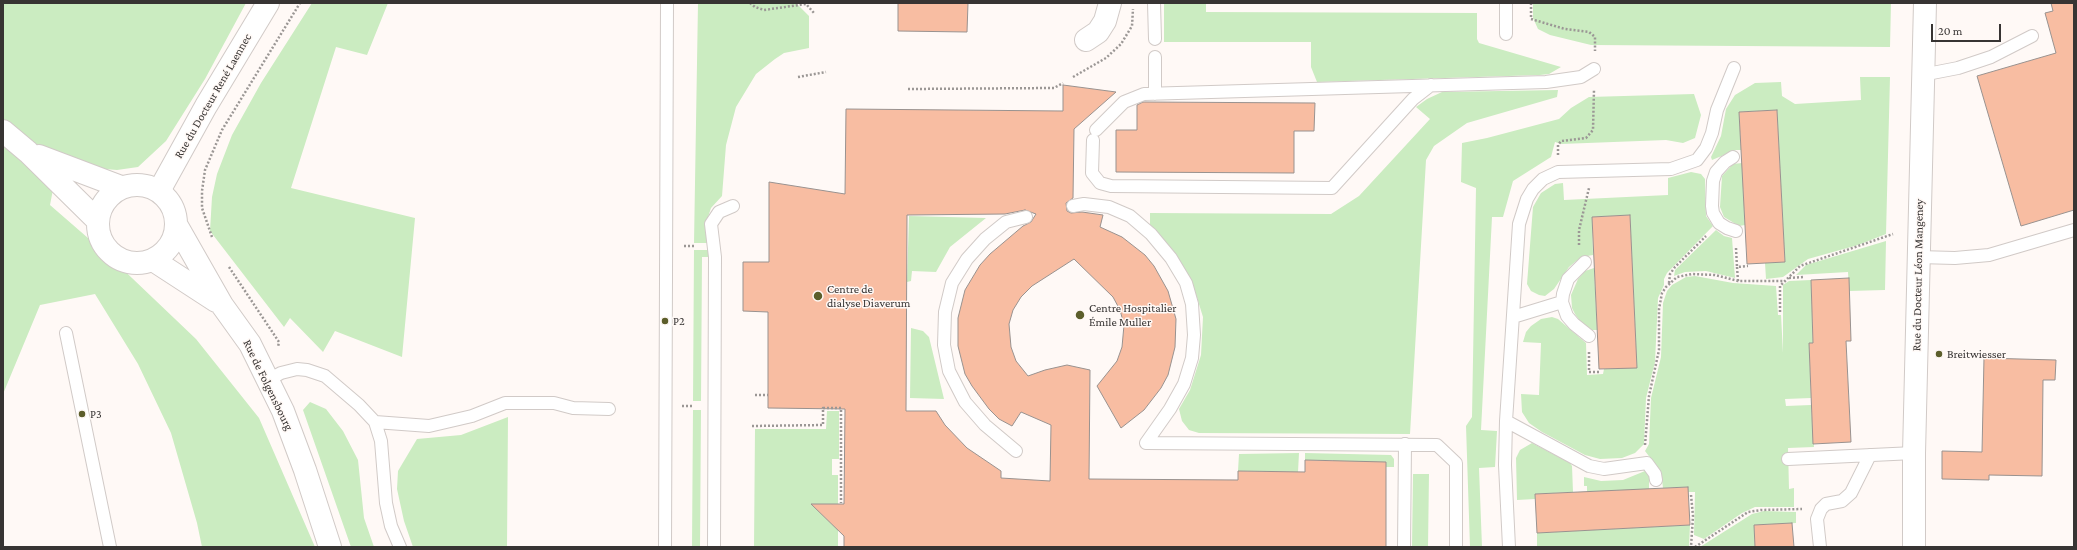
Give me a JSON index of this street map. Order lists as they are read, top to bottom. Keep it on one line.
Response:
{"streets":{"main road":["Rue du Docteur René Laennec","Rue du Docteur Léon Mangeney","Rue de Folgensbourg"]},"crossings":[["Rue du Docteur René Laennec","Rue de Folgensbourg"]],"places":["Centre de dialyse Diaverum","Centre Hospitalier Émile Muller","P2","Breitwiesser","P3"],"scale_bar":"20 m"}
